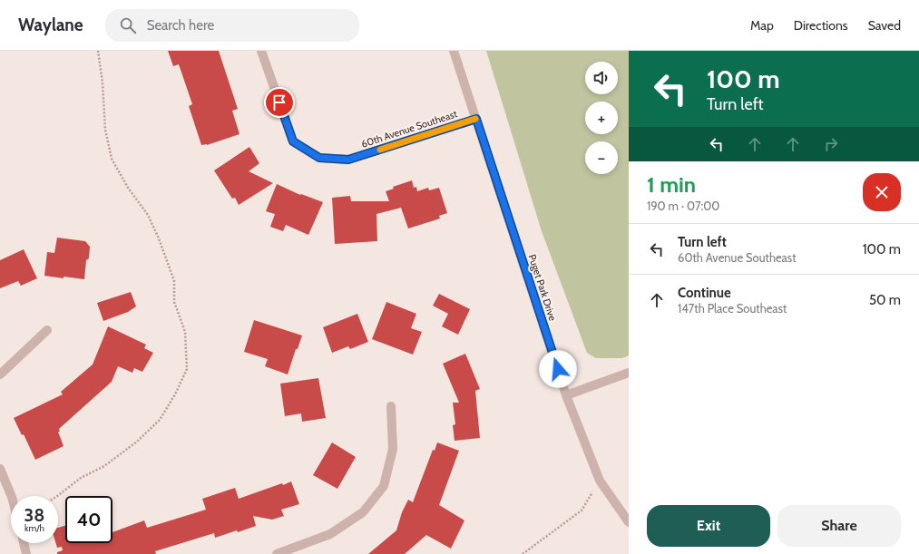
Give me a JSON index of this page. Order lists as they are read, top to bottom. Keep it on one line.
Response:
{"streets":{"street":["60th Avenue Southeast","Puget Park Drive"]},"crossings":[["60th Avenue Southeast","Puget Park Drive"]],"page":{"header":"Waylane","search":"Search here","nav":["Map","Directions","Saved"],"turn":["100 m","Turn left"],"map_buttons":["+","−"],"heading":["1 min","190 m · 07:00"],"list":[{"name":"Turn left","note":"60th Avenue Southeast","value":"100 m"},{"name":"Continue","note":"147th Place Southeast","value":"50 m"}],"speed":"38 km/h","limit":"40","buttons":["Exit","Share"]}}
